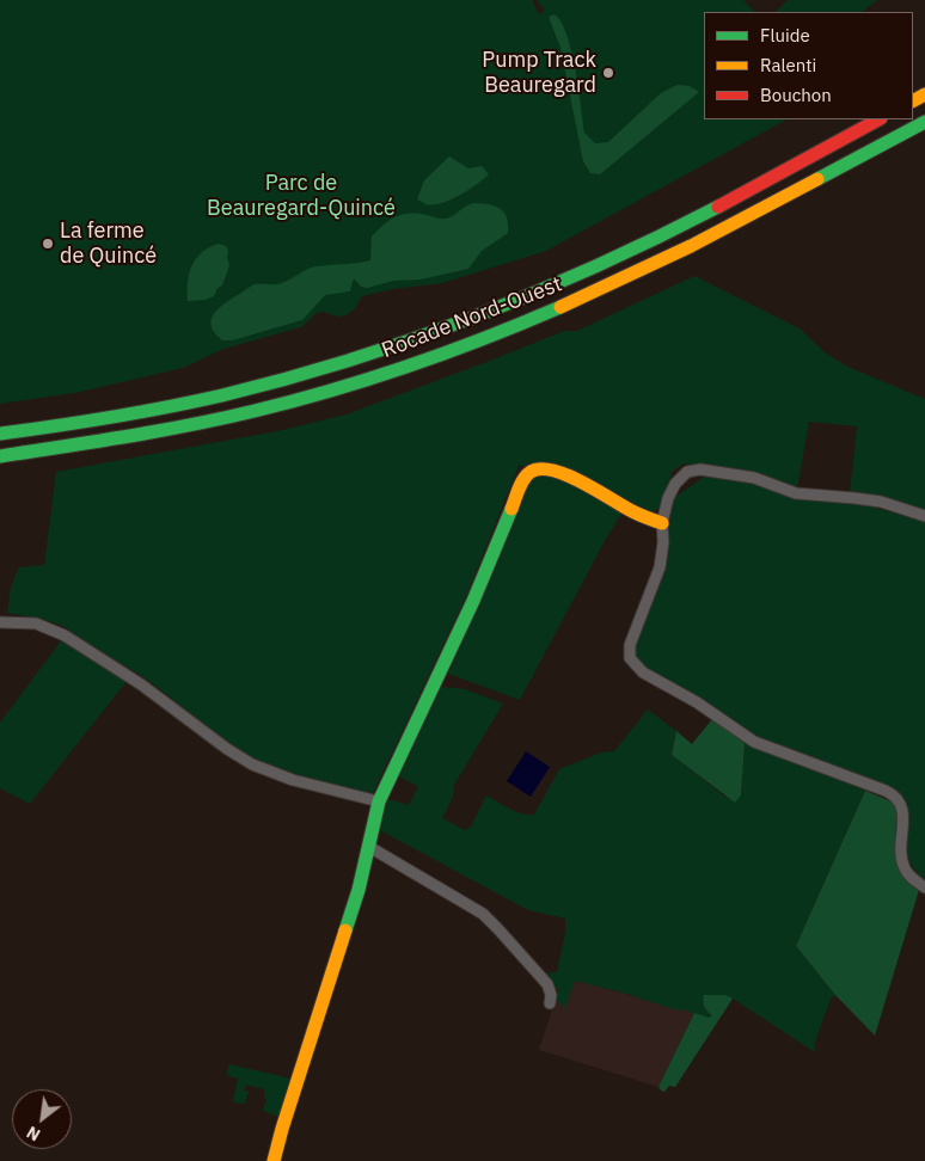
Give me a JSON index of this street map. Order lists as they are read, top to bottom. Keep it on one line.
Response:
{"streets":{"main road":["Rocade Nord-Ouest"]},"parks":["Parc de Beauregard-Quincé"],"places":["Pump Track Beauregard","La ferme de Quincé"],"legend":["Fluide","Ralenti","Bouchon"],"north":"bottom left"}
